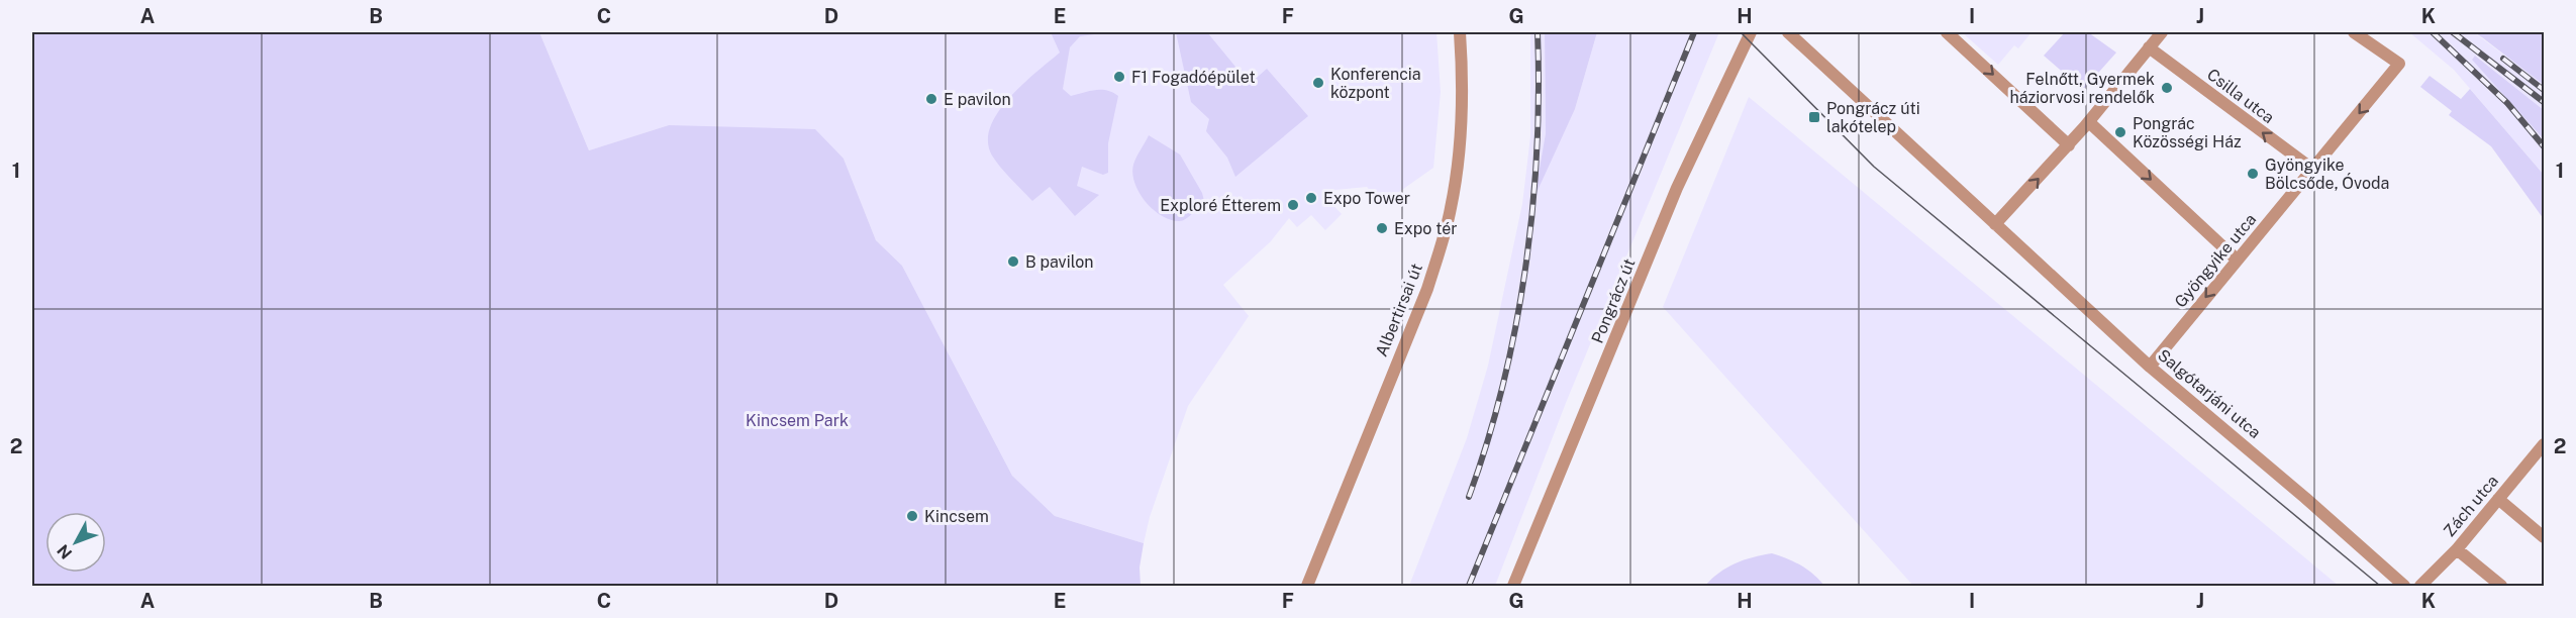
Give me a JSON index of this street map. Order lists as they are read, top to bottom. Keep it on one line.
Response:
{"streets":{"street":["Csilla utca","Gyöngyike utca","Pongrácz út","Albertirsai út","Salgótarjáni utca","Zách utca"]},"crossings":[["Csilla utca","Gyöngyike utca"],["Gyöngyike utca","Salgótarjáni utca"]],"one_way":["Gyöngyike utca"],"parks":["Kincsem Park"],"places":{"other":["F1 Fogadóépület","Konferencia központ","Felnőtt, Gyermek háziorvosi rendelők","E pavilon","Pongrác Közösségi Ház","Gyöngyike Bölcsőde, Óvoda","Expo Tower","Exploré Étterem","Expo tér","B pavilon","Kincsem"],"transit":["Pongrácz úti lakótelep"]},"north":"bottom left","grid":{"columns":["A","B","C","D","E","F","G","H","I","J","K"],"rows":["1","2"]}}
